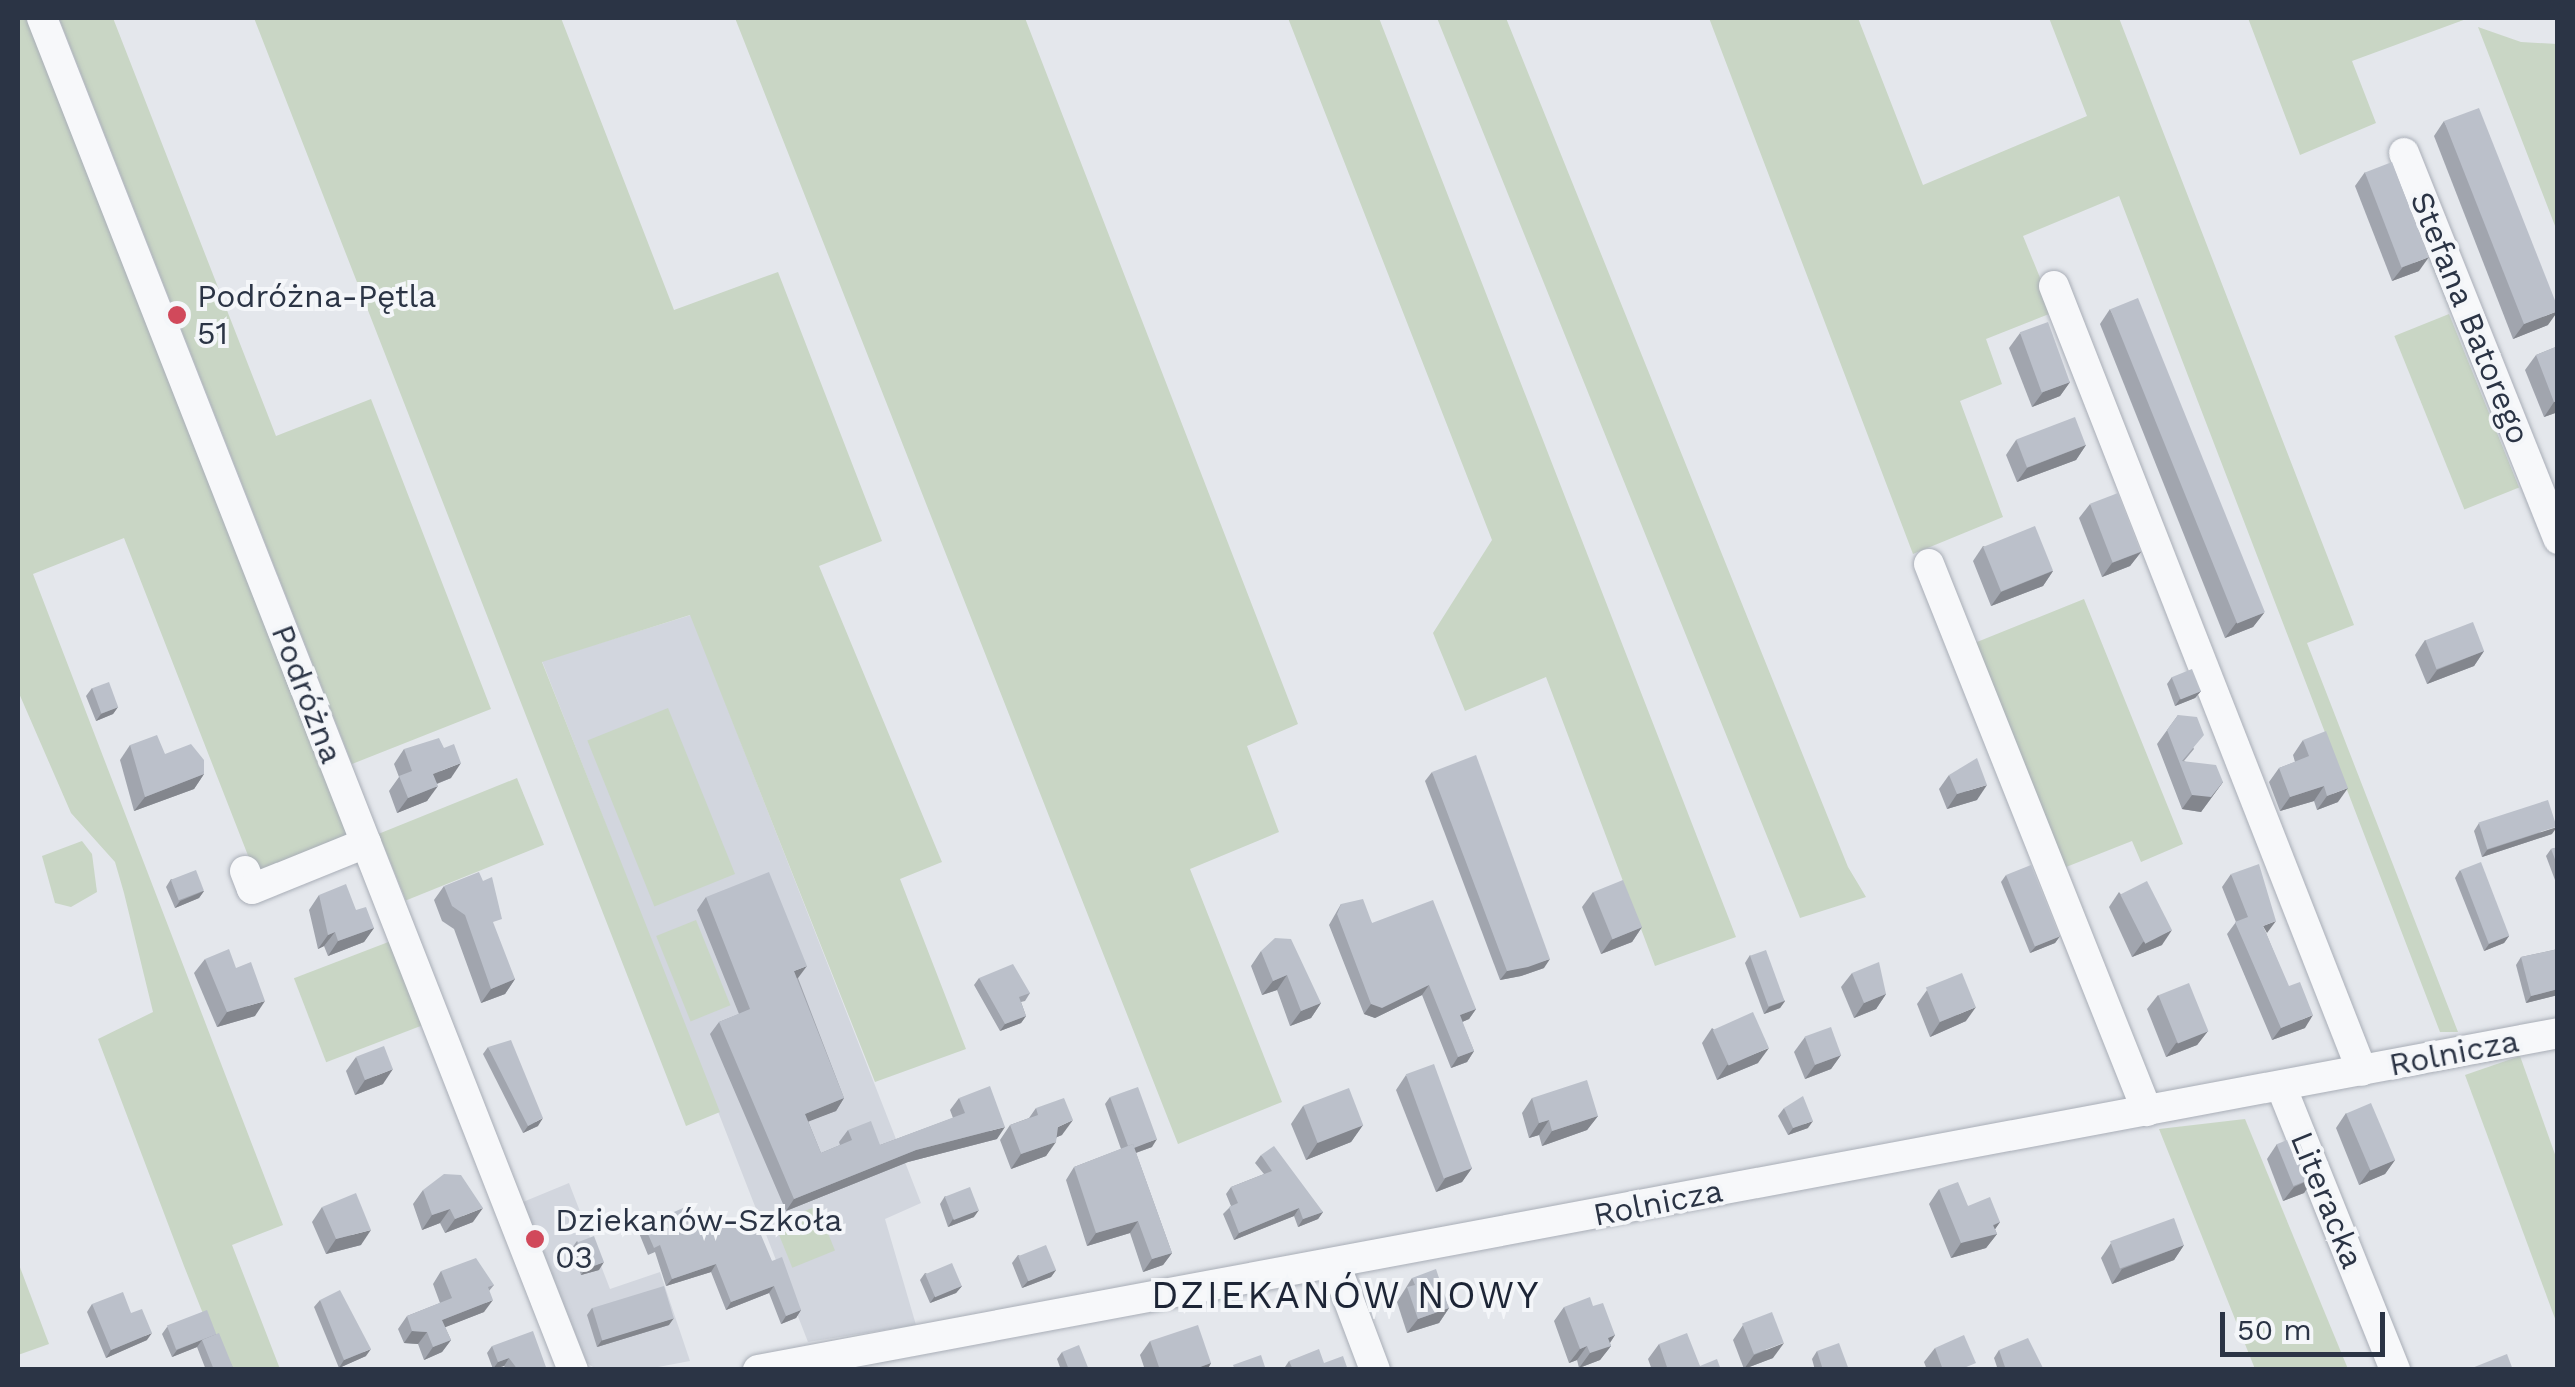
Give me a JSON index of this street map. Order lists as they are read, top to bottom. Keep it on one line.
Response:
{"streets":{"street":["Stefana Batorego","Podróżna","Rolnicza","Literacka"]},"crossings":[["Rolnicza","Literacka"]],"districts":["DZIEKANÓW NOWY"],"places":["Podróżna-Pętla 51","Dziekanów-Szkoła 03"],"scale_bar":"50 m"}
